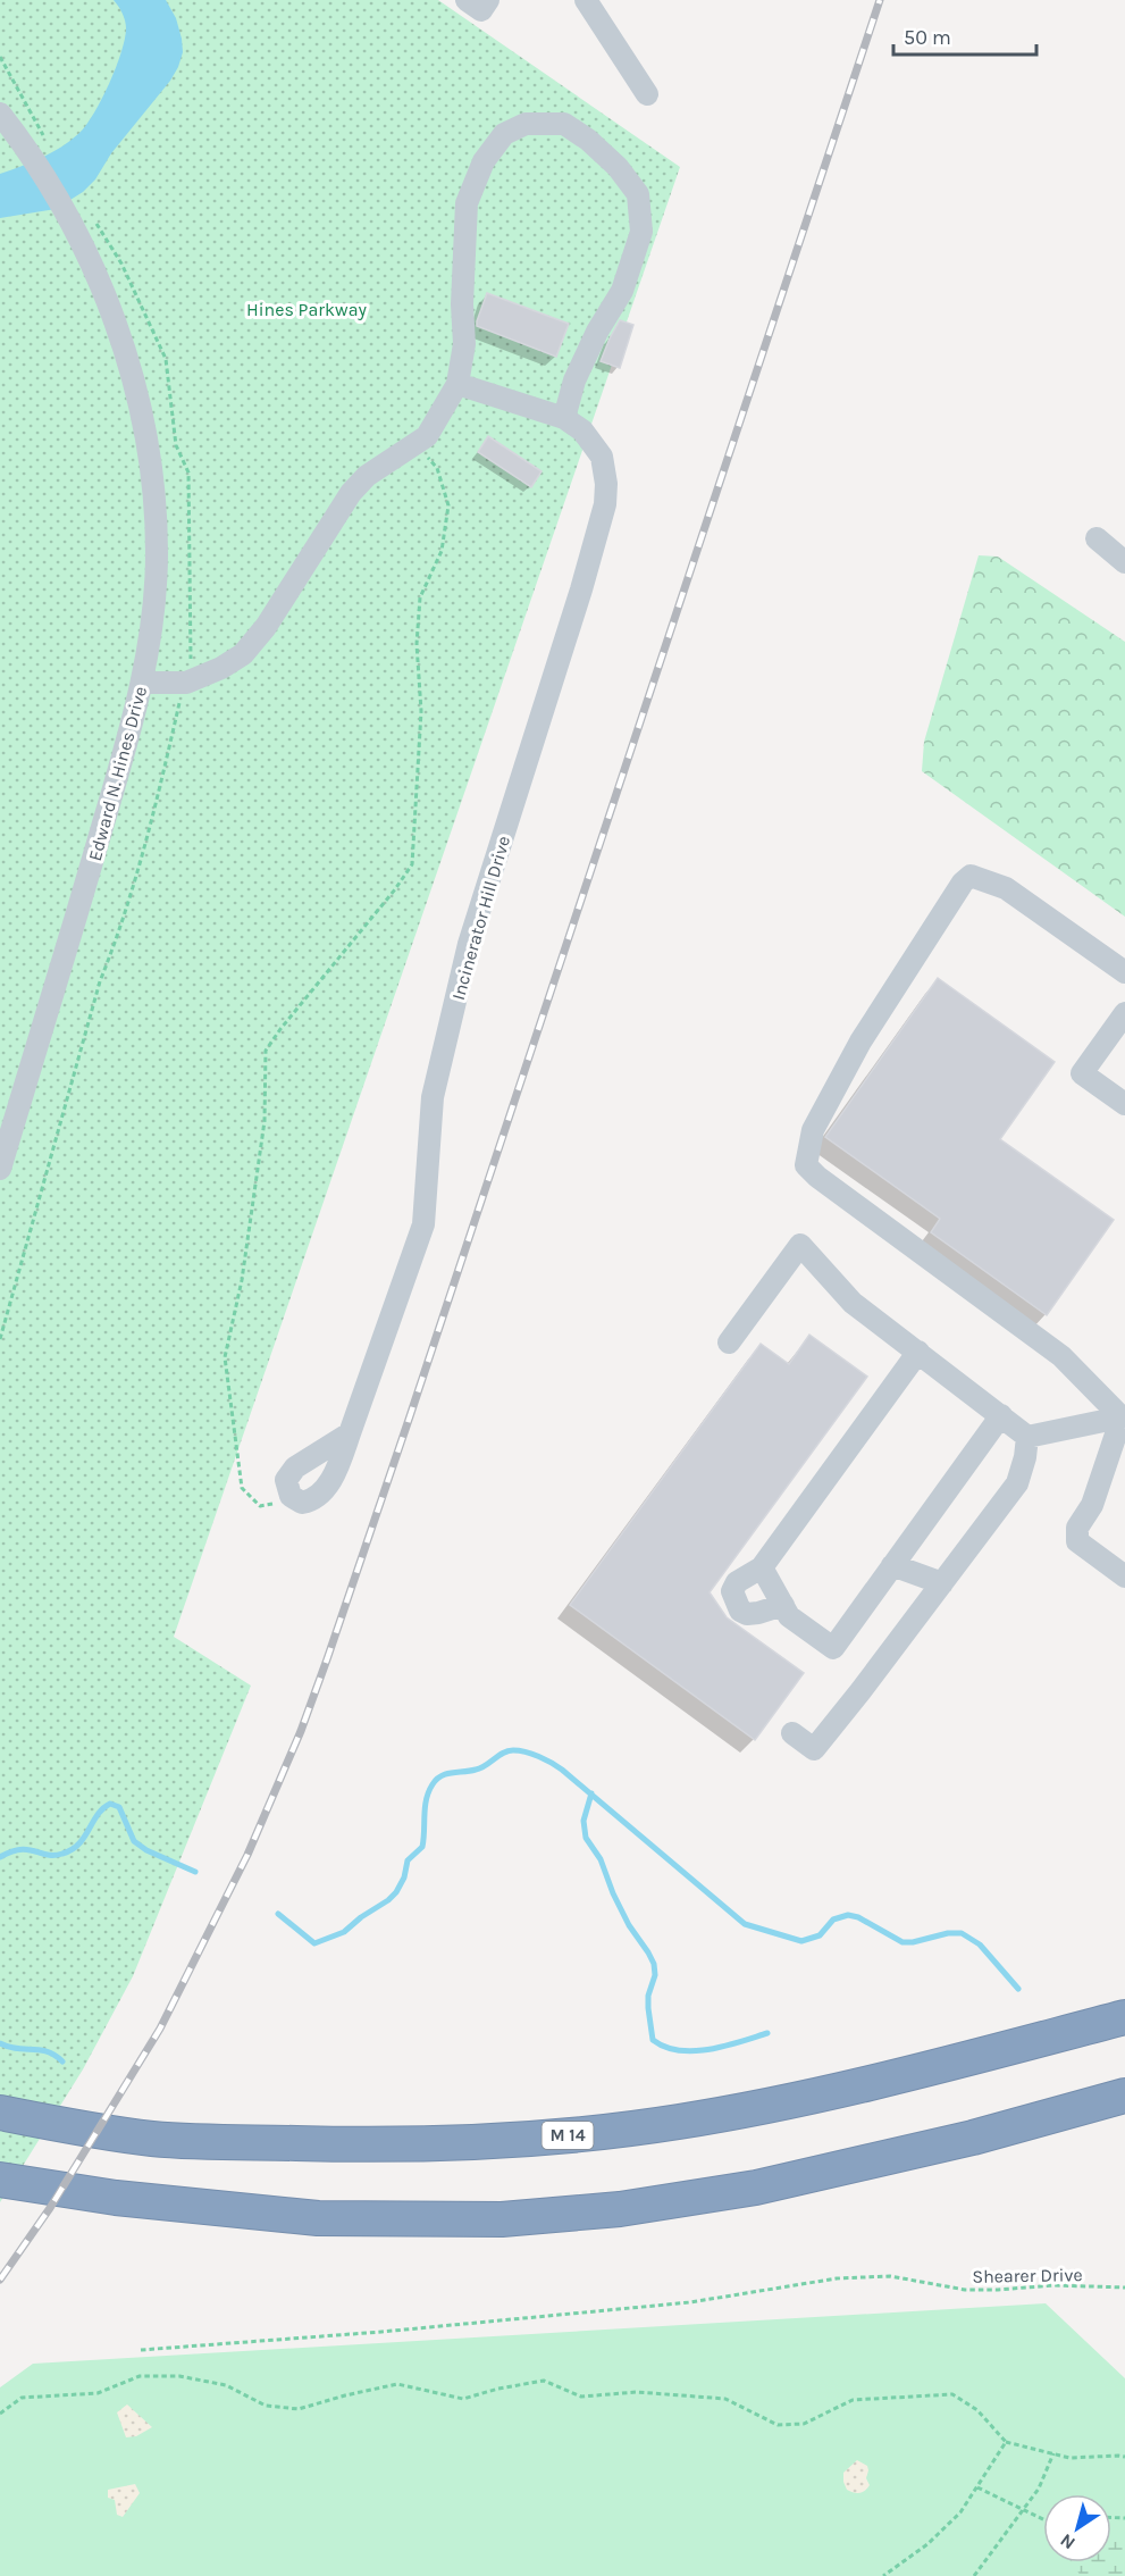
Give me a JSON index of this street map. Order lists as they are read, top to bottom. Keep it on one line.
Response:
{"streets":{"highway":["M 14"],"street":["Edward N. Hines Drive","Incinerator Hill Drive"],"path":["Shearer Drive"]},"parks":["Hines Parkway"],"scale_bar":"50 m","north":"bottom left"}
